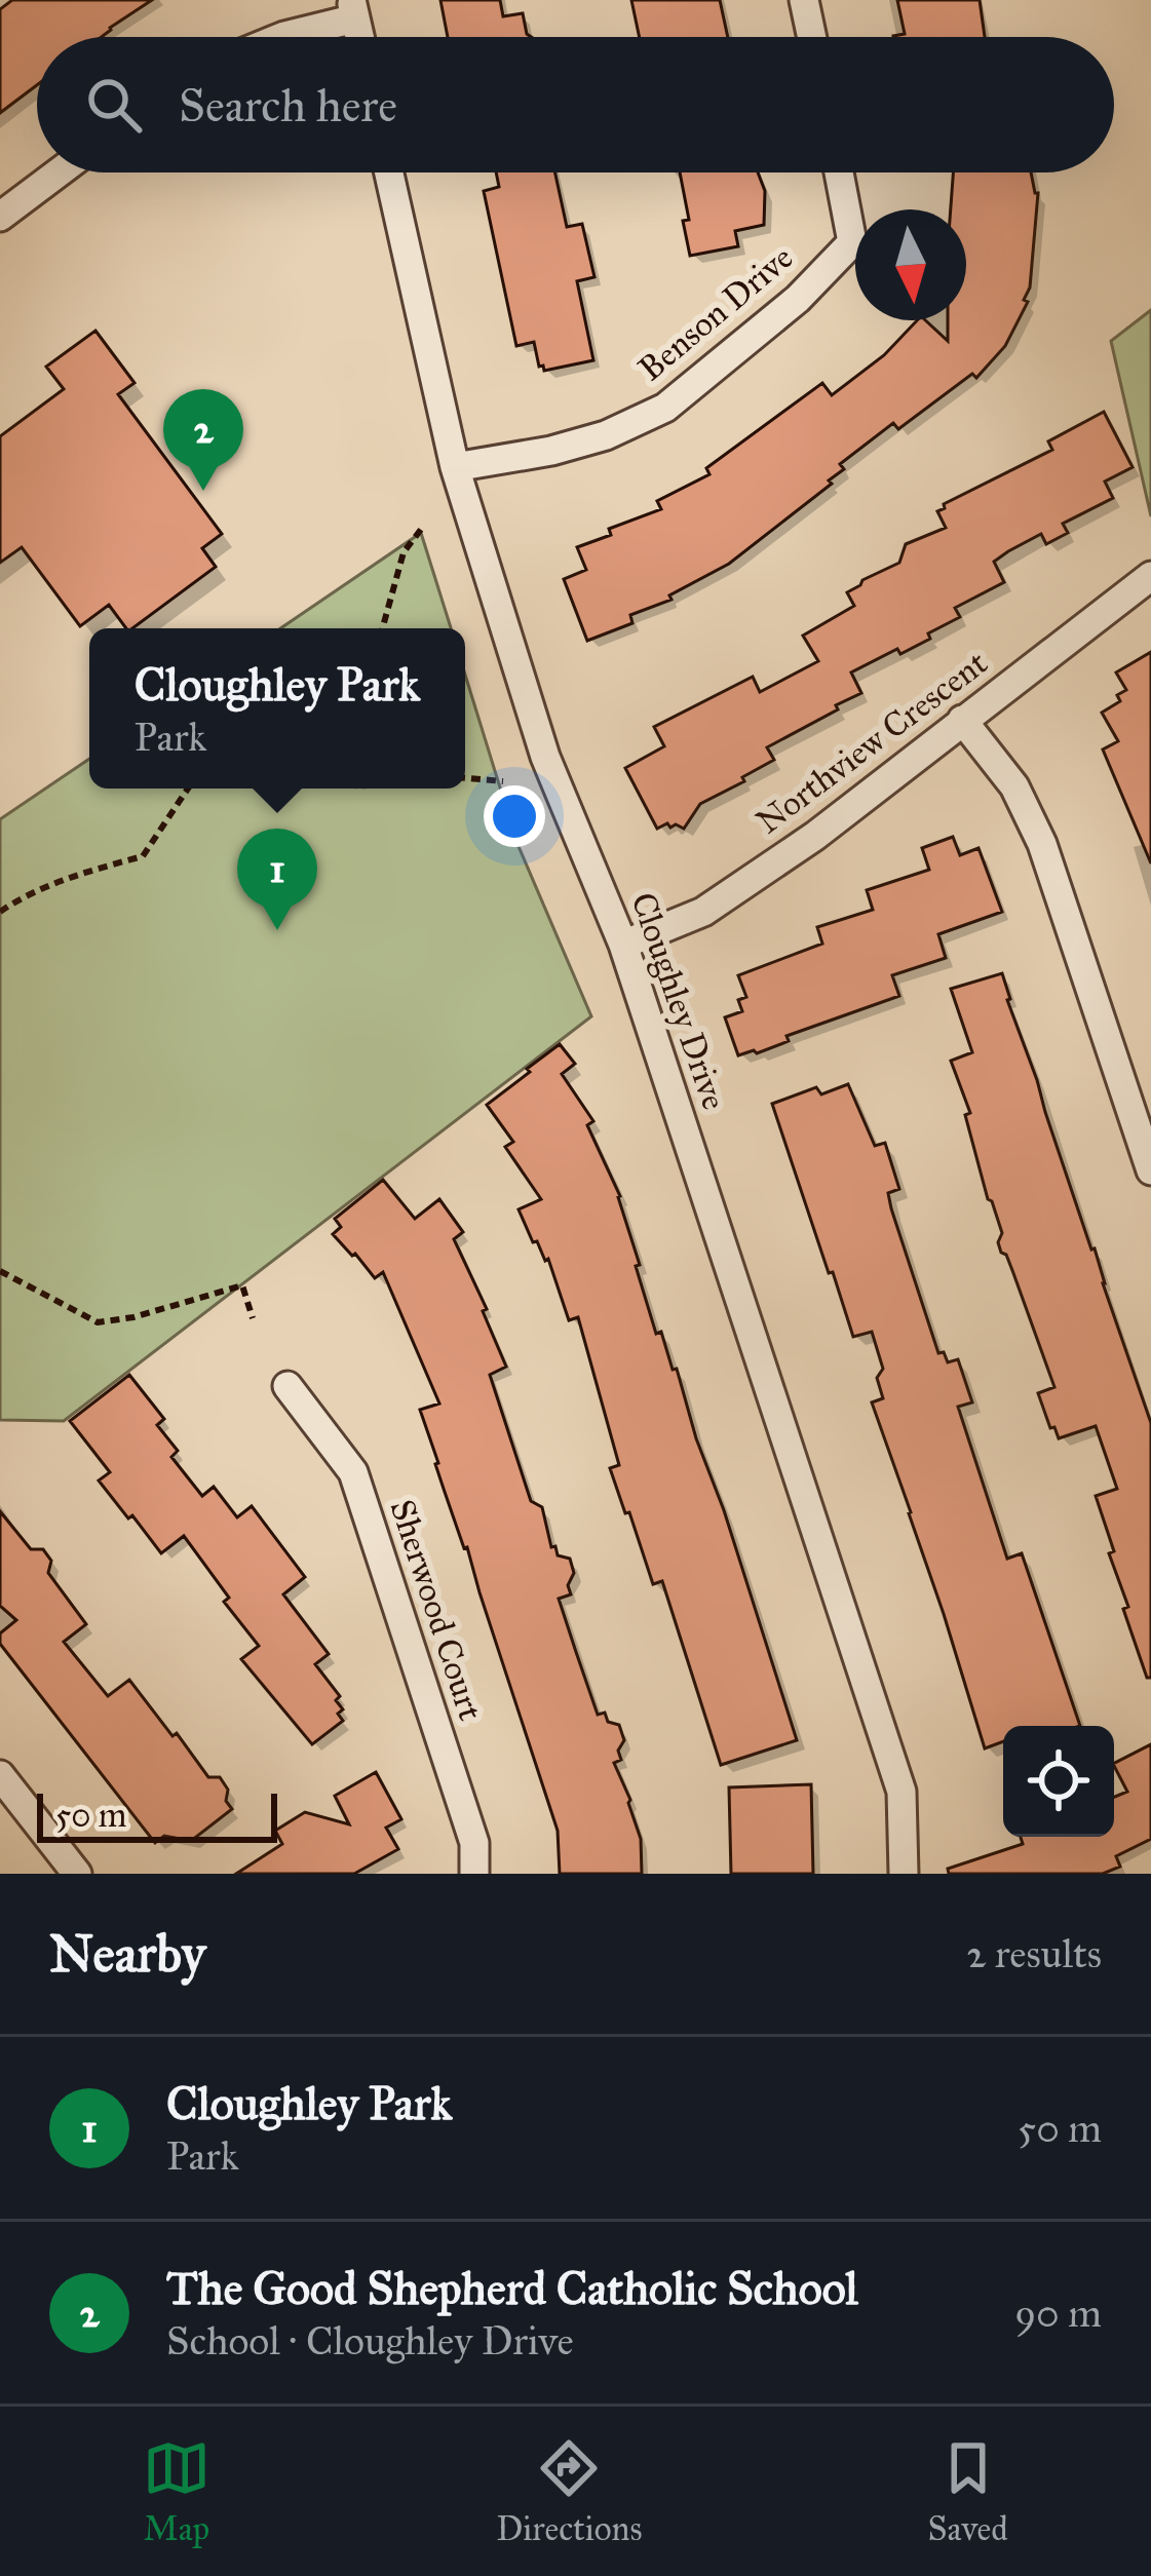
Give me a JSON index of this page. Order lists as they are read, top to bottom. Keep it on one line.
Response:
{"streets":{"street":["Benson Drive","Northview Crescent","Cloughley Drive","Sherwood Court"]},"crossings":[["Benson Drive","Cloughley Drive"],["Northview Crescent","Cloughley Drive"]],"scale_bar":"50 m","north":"bottom","page":{"search":"Search here","pins":["2","1"],"popup":["Cloughley Park","Park"],"scale":"50 m","heading":["Nearby","2 results"],"list":[{"mark":"1","name":"Cloughley Park","note":"Park","value":"50 m"},{"mark":"2","name":"The Good Shepherd Catholic School","note":"School · Cloughley Drive","value":"90 m"}],"nav":["Map","Directions","Saved"]}}
